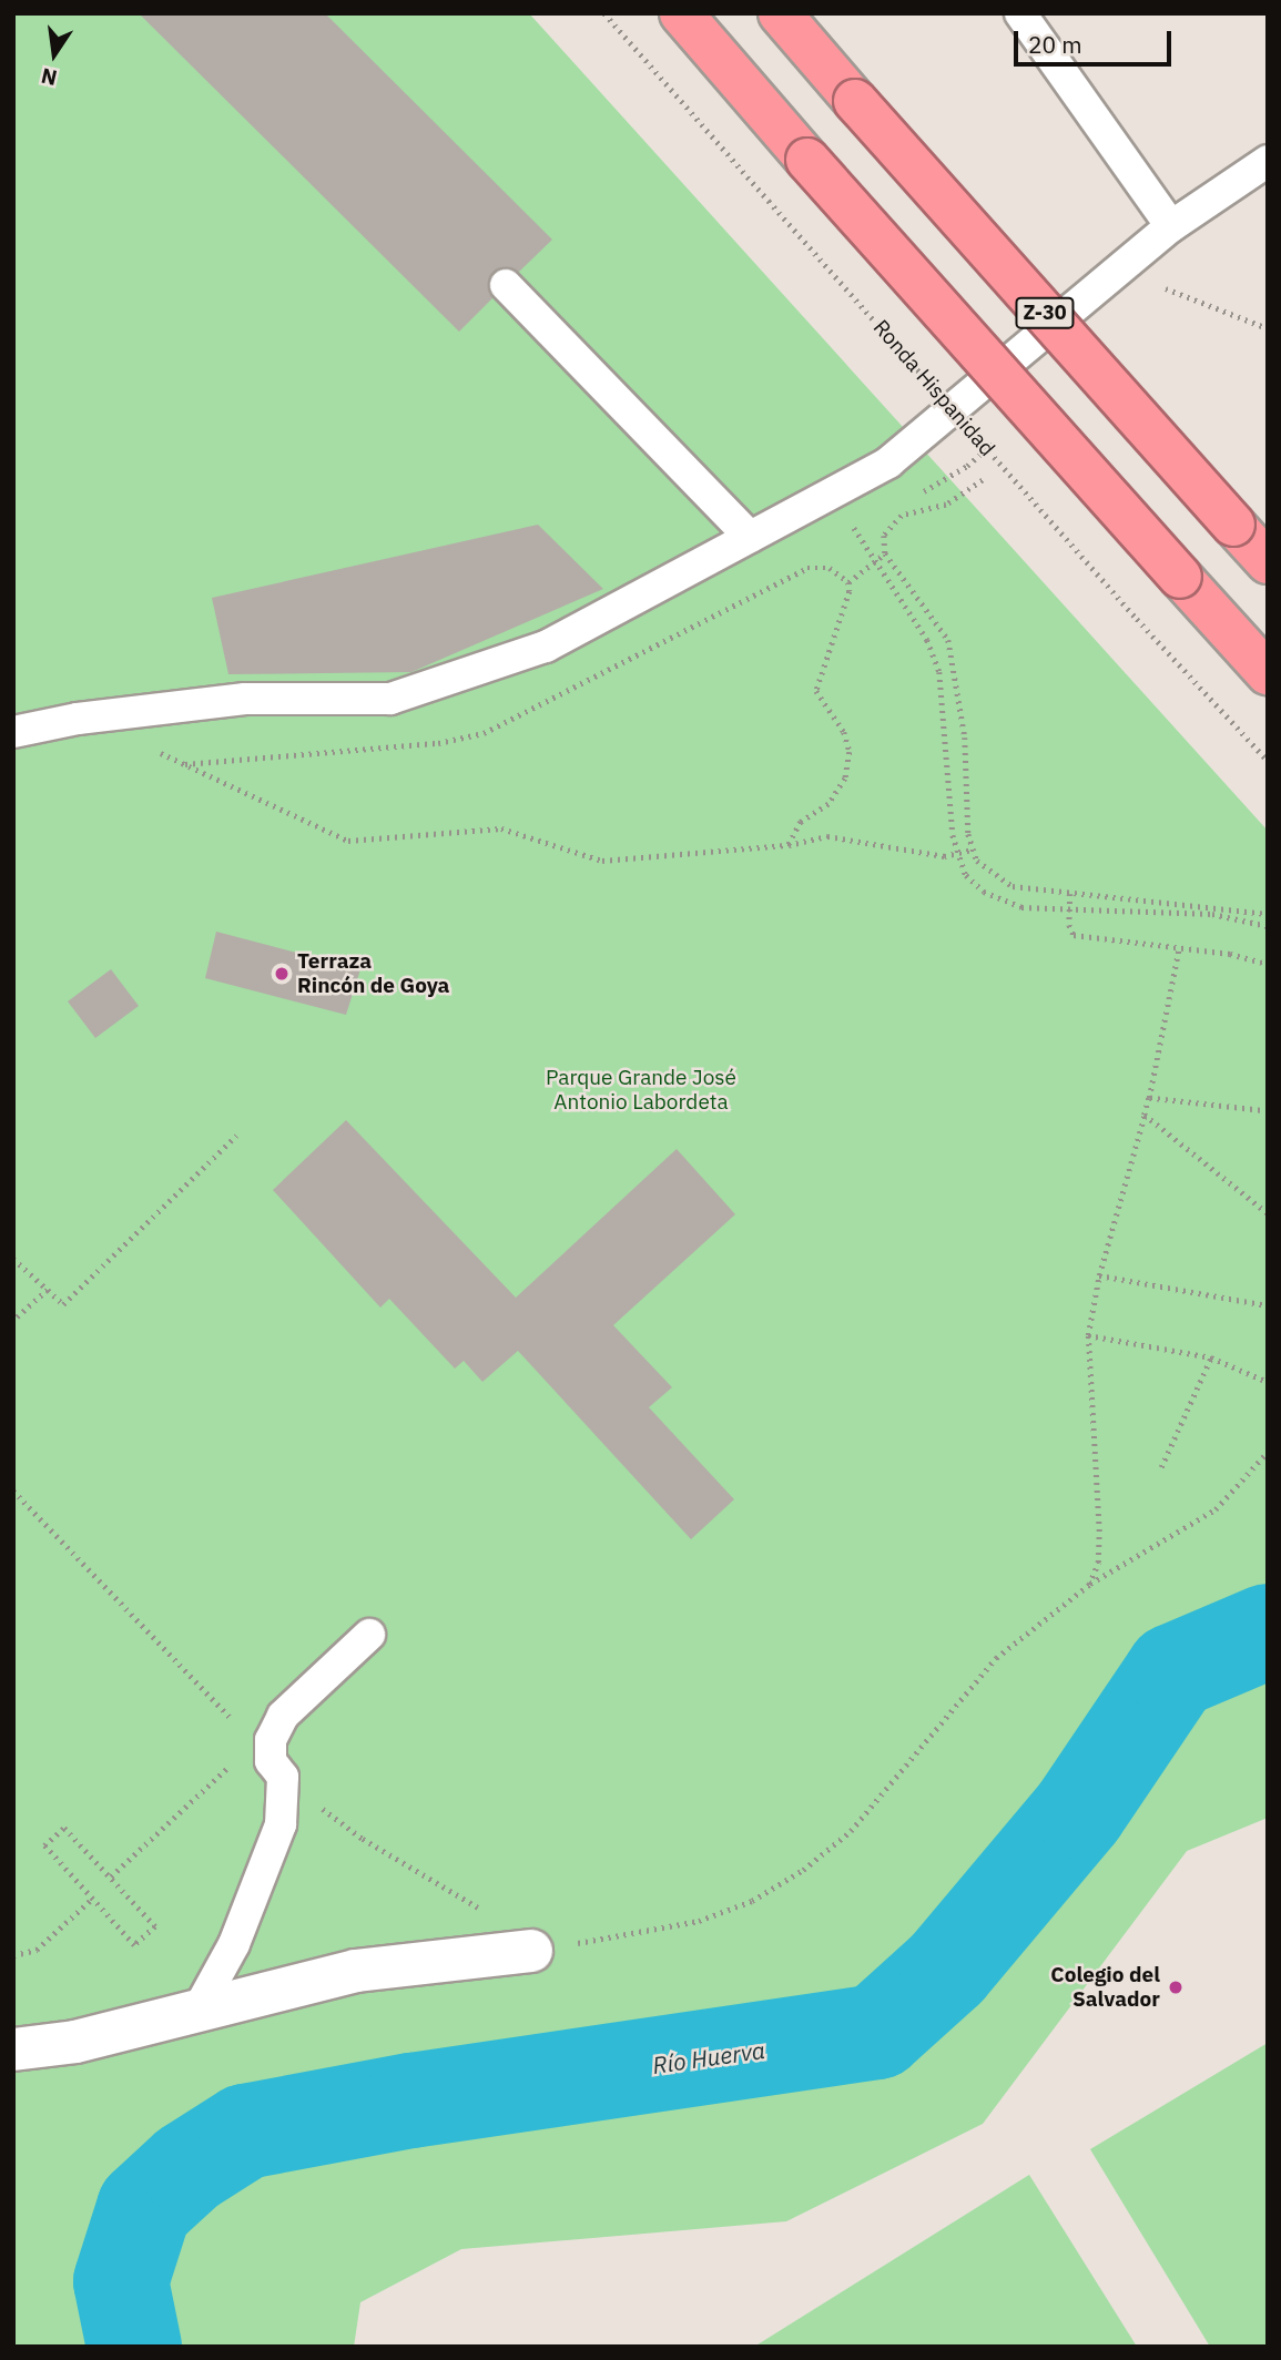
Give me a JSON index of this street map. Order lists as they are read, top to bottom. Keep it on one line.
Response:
{"streets":{"highway":["Z-30"],"path":["Ronda Hispanidad"]},"water":["Río Huerva"],"parks":["Parque Grande José Antonio Labordeta"],"places":["Terraza Rincón de Goya","Colegio del Salvador"],"scale_bar":"20 m","north":"bottom"}
